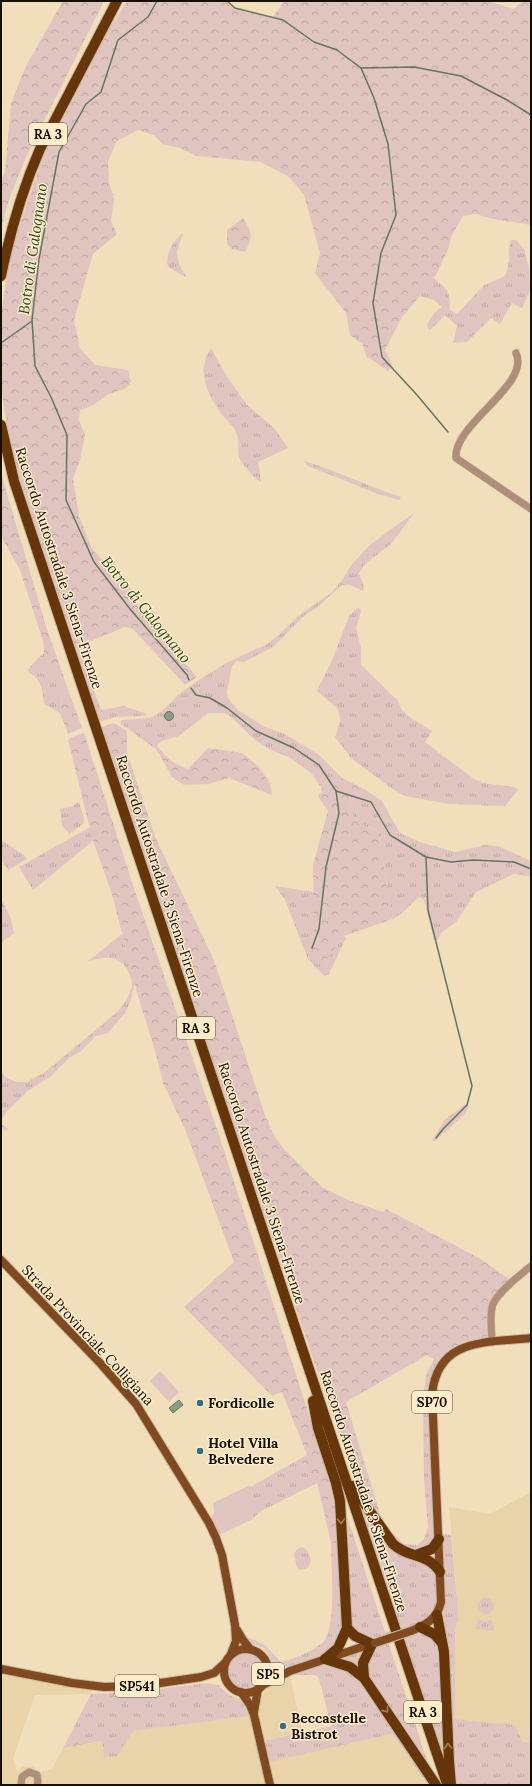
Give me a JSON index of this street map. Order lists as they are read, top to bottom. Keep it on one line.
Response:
{"streets":{"highway":["RA 3","Raccordo Autostradale 3 Siena-Firenze"],"main road":["Strada Provinciale Colligiana","SP70","SP5","SP541"]},"crossings":[["Strada Provinciale Colligiana","SP5"],["Strada Provinciale Colligiana","SP541"],["SP5","SP541"]],"water":["Botro di Galognano"],"places":["Fordicolle","Hotel Villa Belvedere","Beccastelle Bistrot"]}
